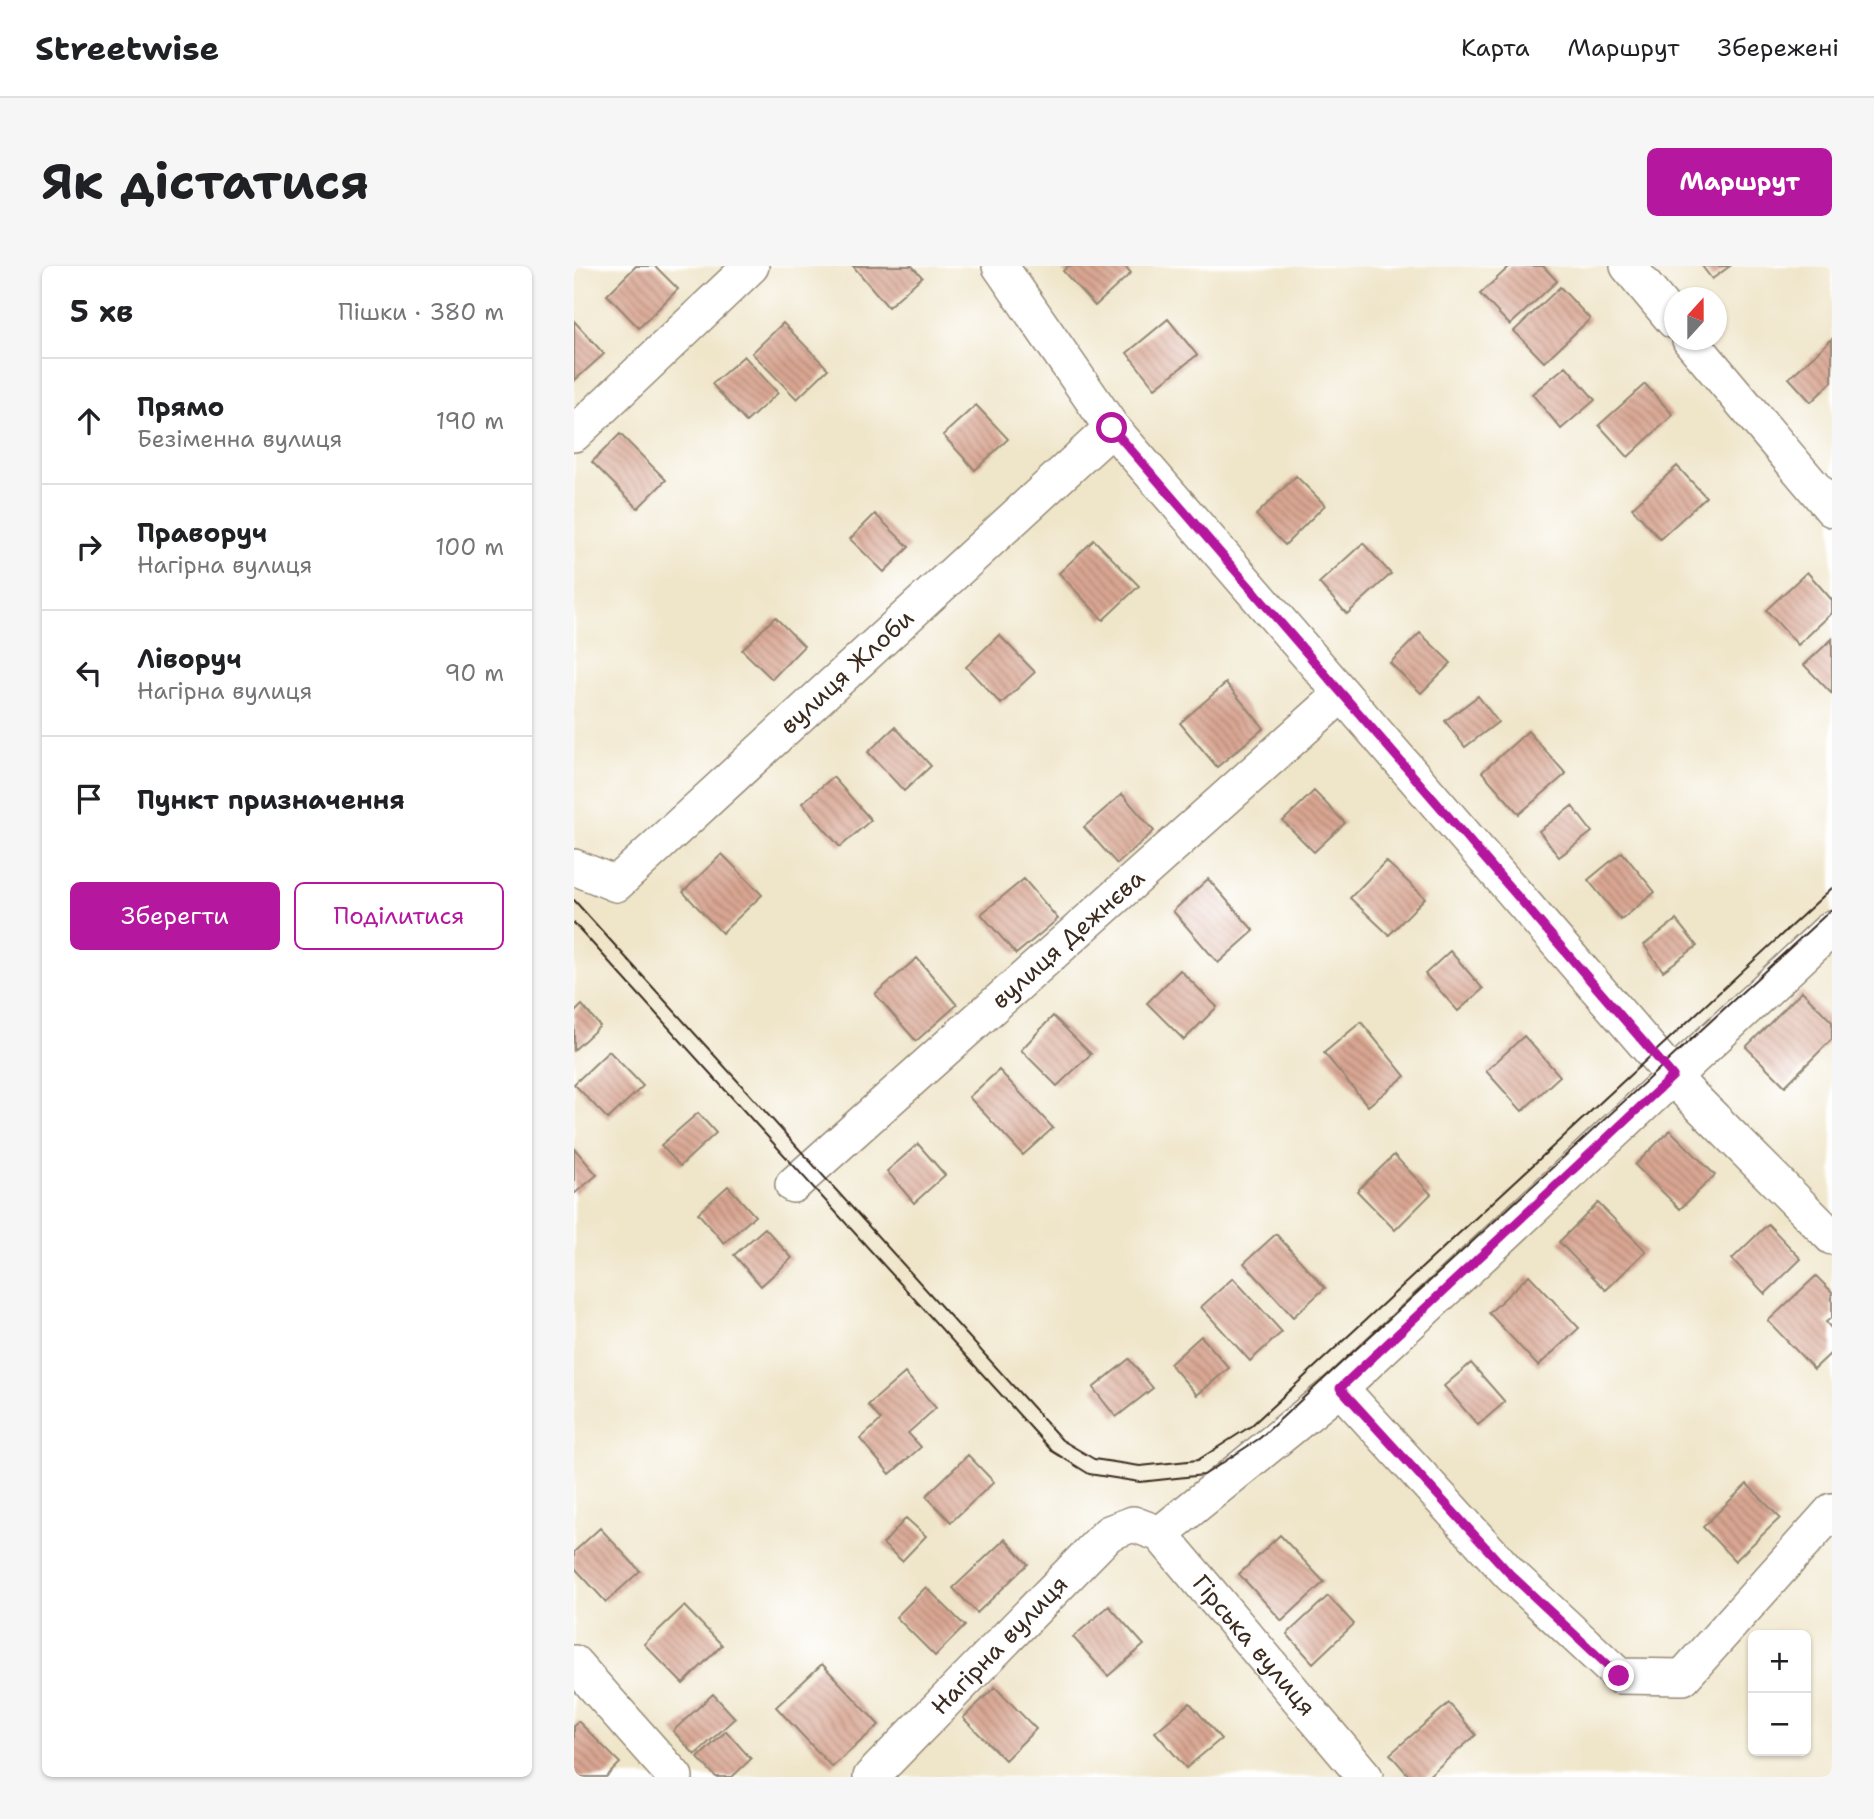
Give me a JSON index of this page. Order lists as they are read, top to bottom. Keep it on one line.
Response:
{"streets":{"street":["вулиця Жлоби","вулиця Дежнєва","Гірська вулиця","Нагірна вулиця"]},"crossings":[["Гірська вулиця","Нагірна вулиця"]],"north":"top","page":{"header":"Streetwise","nav":["Карта","Маршрут","Збережені"],"buttons":["Маршрут",["Зберегти","Поділитися"]],"title":"Як дістатися","heading":["5 хв","Пішки · 380 m"],"list":[["Прямо","Безіменна вулиця","190 m"],["Праворуч","Нагірна вулиця","100 m"],["Ліворуч","Нагірна вулиця","90 m"],"Пункт призначення"],"map_buttons":["+","−"]}}
